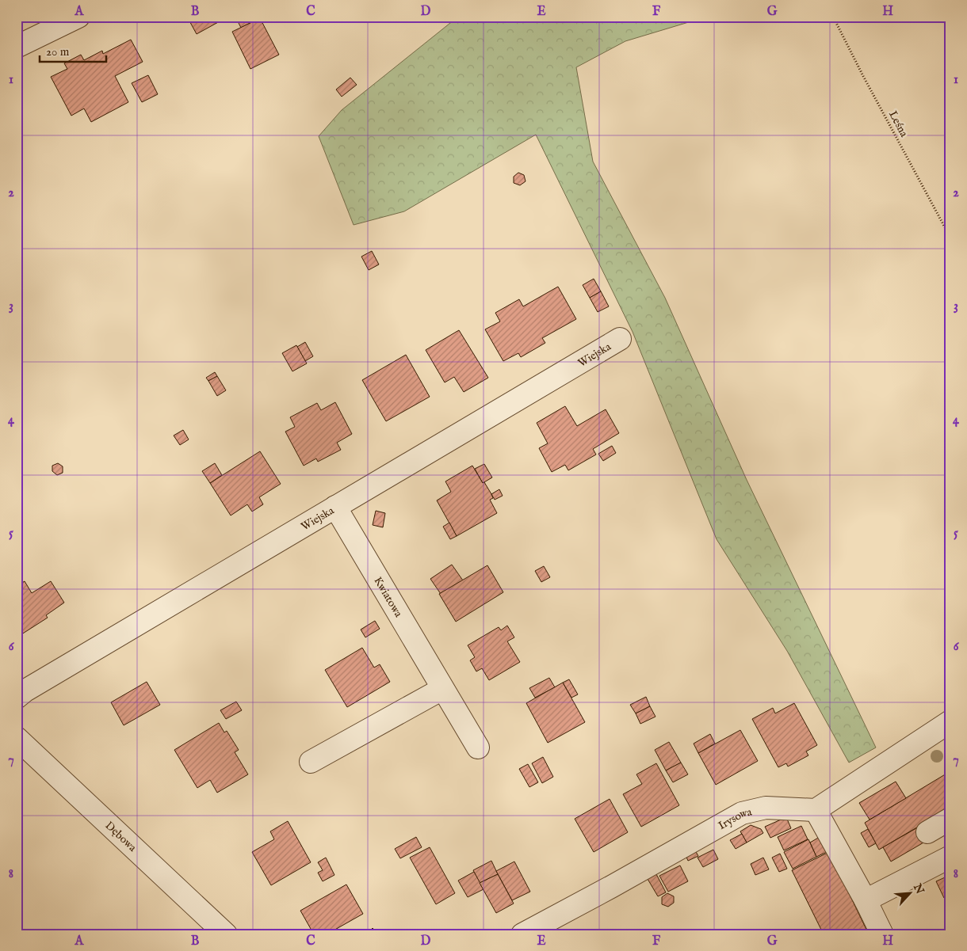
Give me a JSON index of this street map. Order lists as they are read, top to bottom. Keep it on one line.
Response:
{"streets":{"street":["Wiejska","Kwiatowa","Irysowa","Dębowa"],"path":["Leśna"]},"crossings":[["Wiejska","Kwiatowa"]],"scale_bar":"20 m","north":"top right","grid":{"columns":["A","B","C","D","E","F","G","H"],"rows":["1","2","3","4","5","6","7","8"]}}
